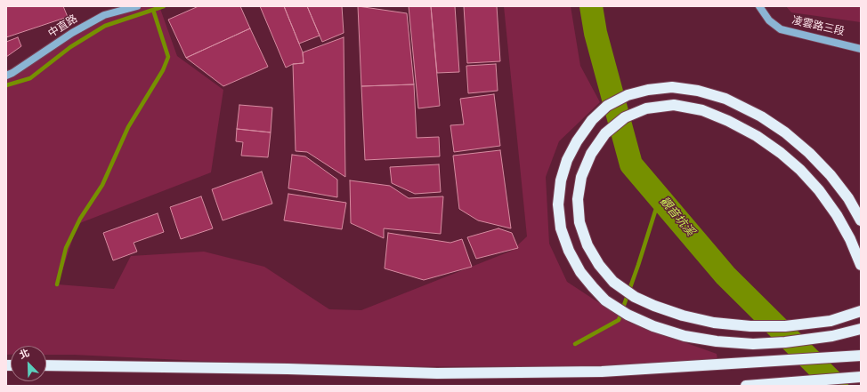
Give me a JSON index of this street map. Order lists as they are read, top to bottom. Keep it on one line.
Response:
{"streets":{"street":["中直路","凌雲路三段"]},"water":["觀音坑溪"],"north":"top left"}
